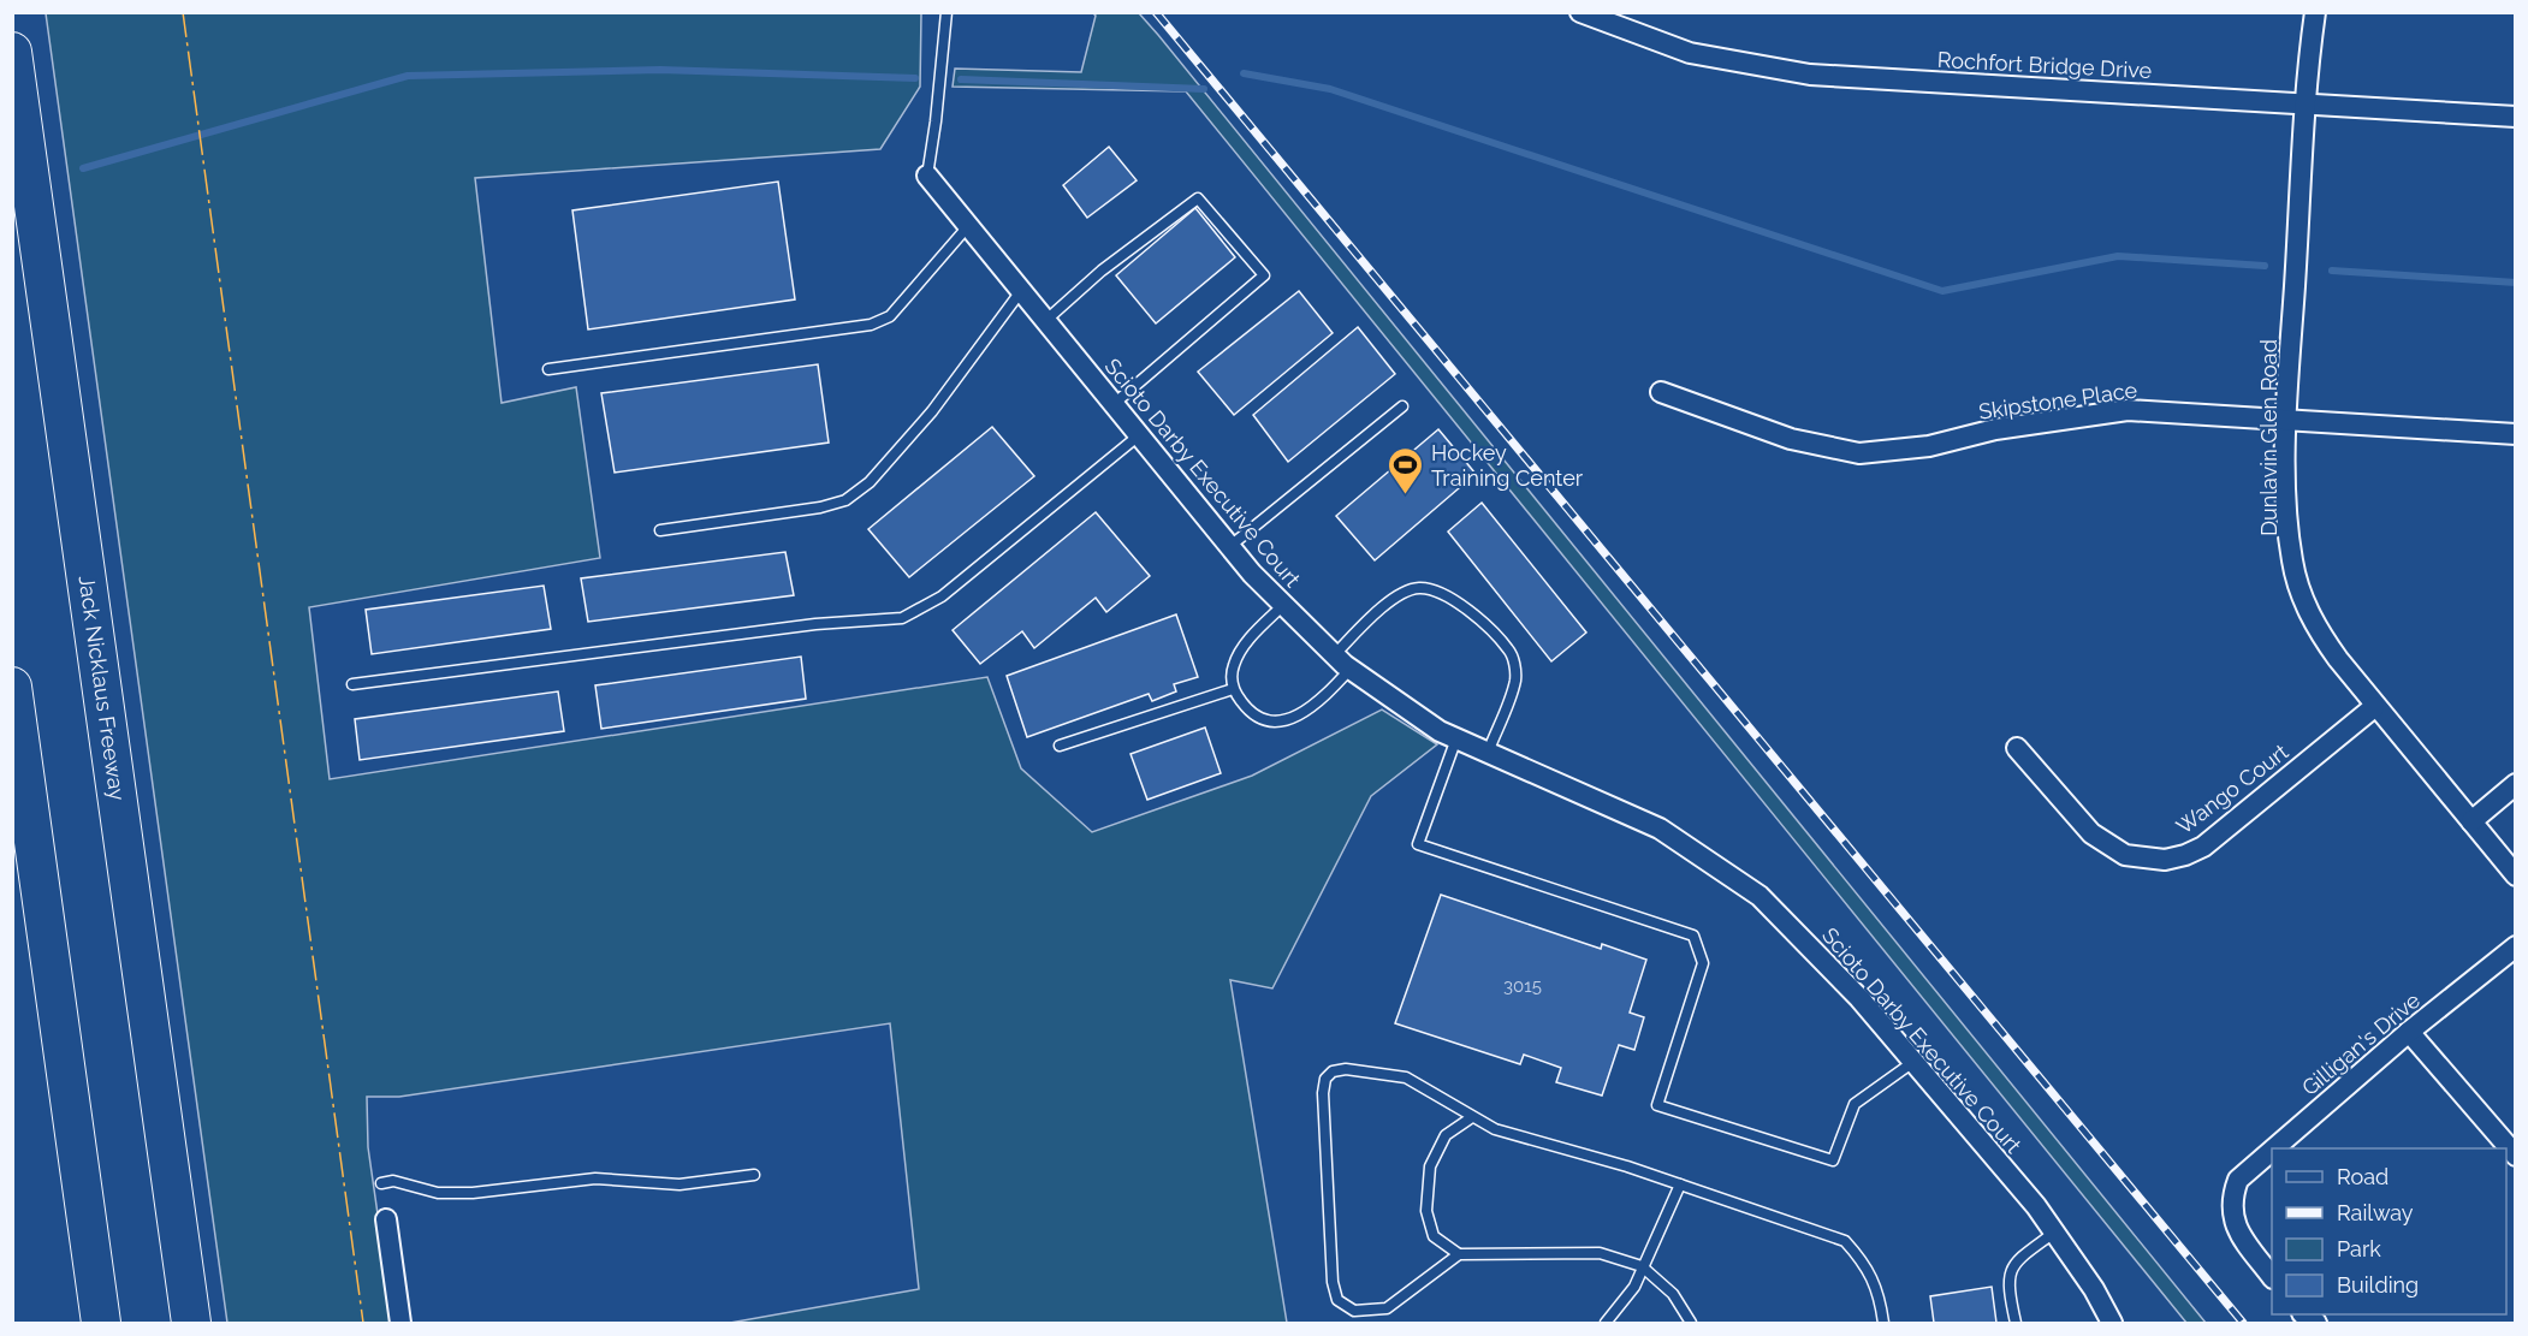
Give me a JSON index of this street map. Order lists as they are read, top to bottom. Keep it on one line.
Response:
{"streets":{"highway":["Jack Nicklaus Freeway"],"street":["Rochfort Bridge Drive","Skipstone Place","Dunlavin Glen Road","Scioto Darby Executive Court","Wango Court","Gilligan's Drive"]},"crossings":[["Rochfort Bridge Drive","Dunlavin Glen Road"],["Skipstone Place","Dunlavin Glen Road"],["Dunlavin Glen Road","Wango Court"]],"places":{"sports":["Hockey Training Center"]},"house_numbers":["3015"],"legend":["Road","Railway","Park","Building"]}
